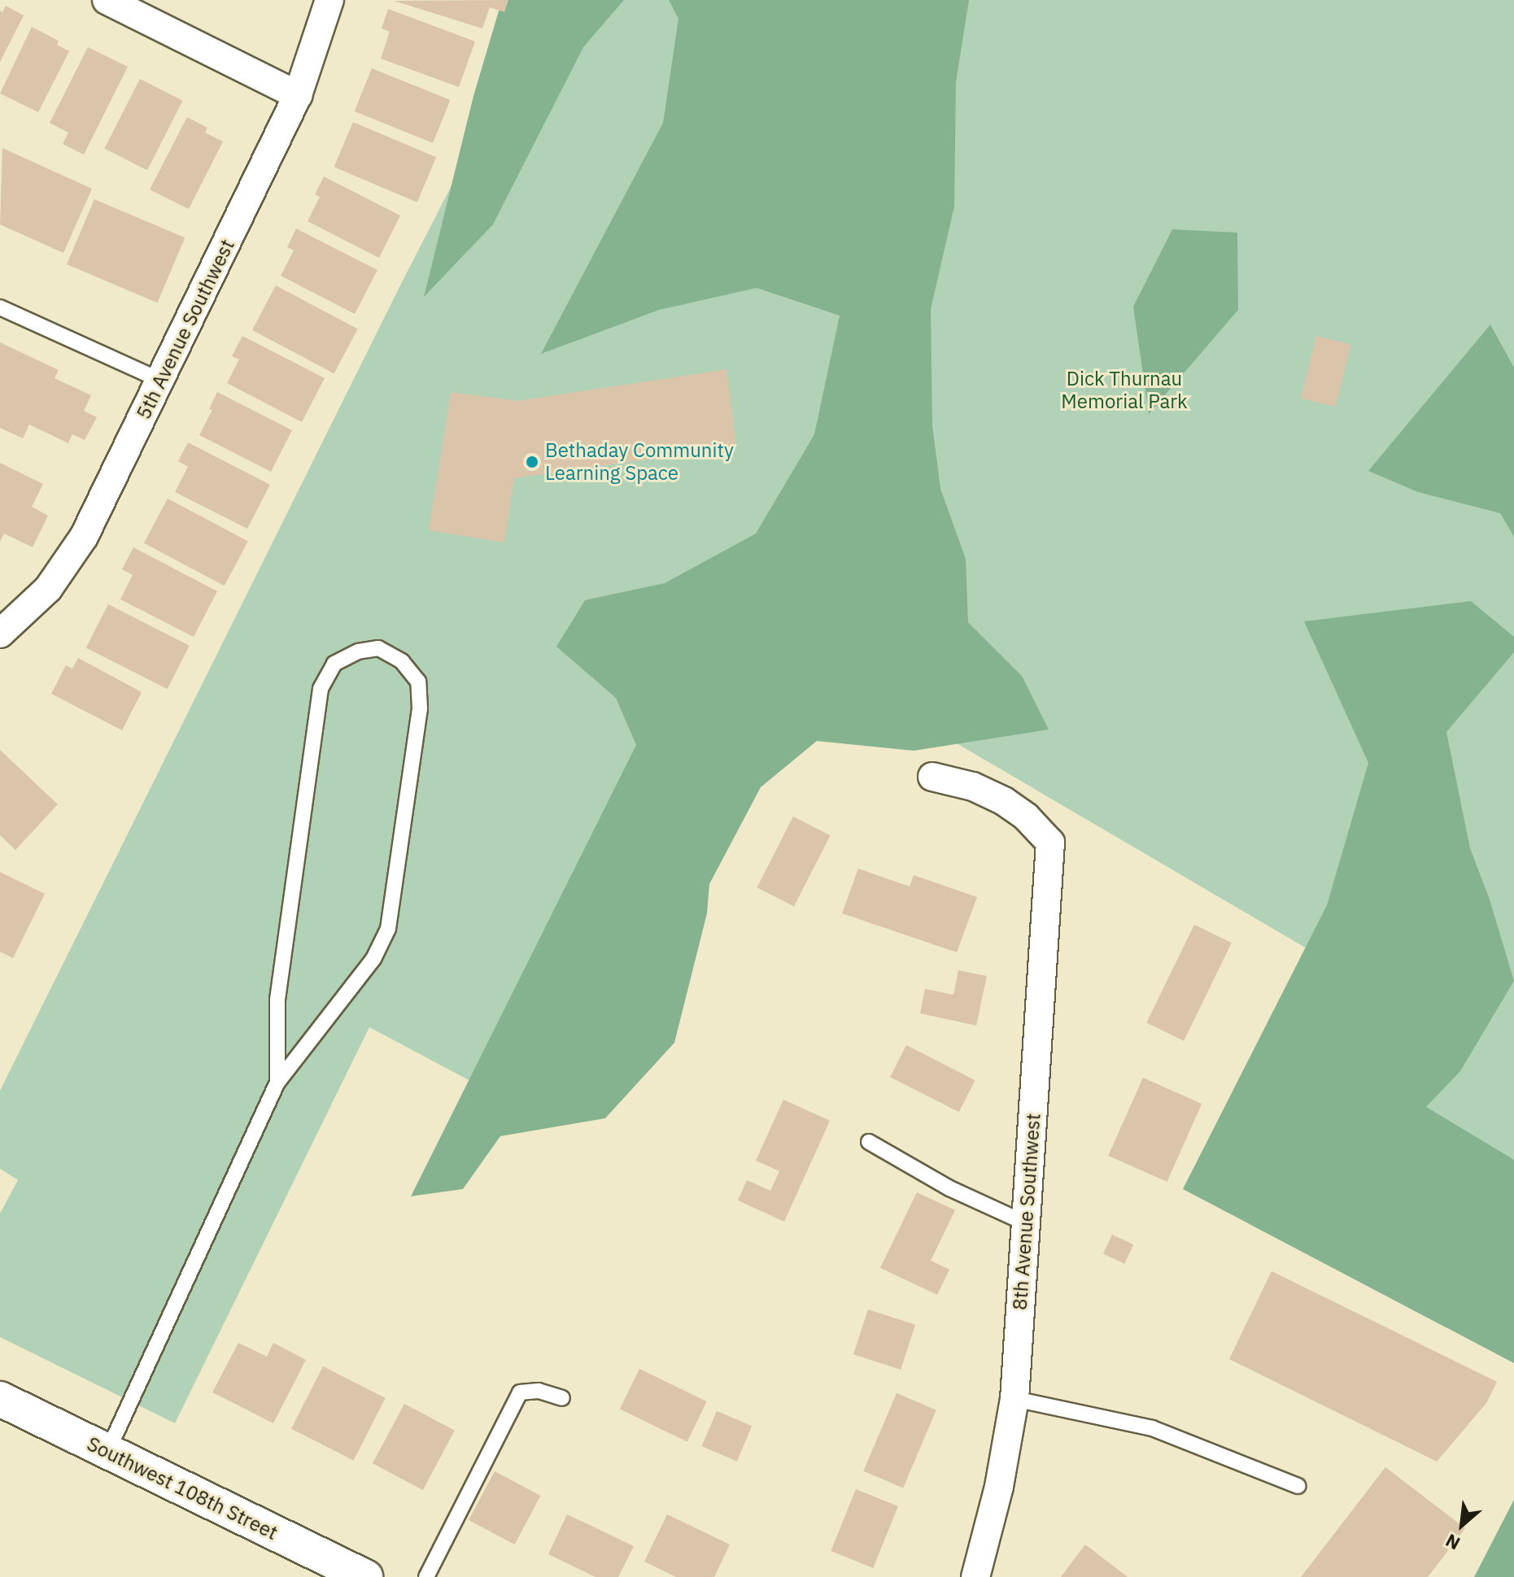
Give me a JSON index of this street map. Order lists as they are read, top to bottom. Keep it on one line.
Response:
{"streets":{"street":["5th Avenue Southwest","8th Avenue Southwest","Southwest 108th Street"]},"parks":["Dick Thurnau Memorial Park"],"places":["Bethaday Community Learning Space"],"north":"bottom left"}
